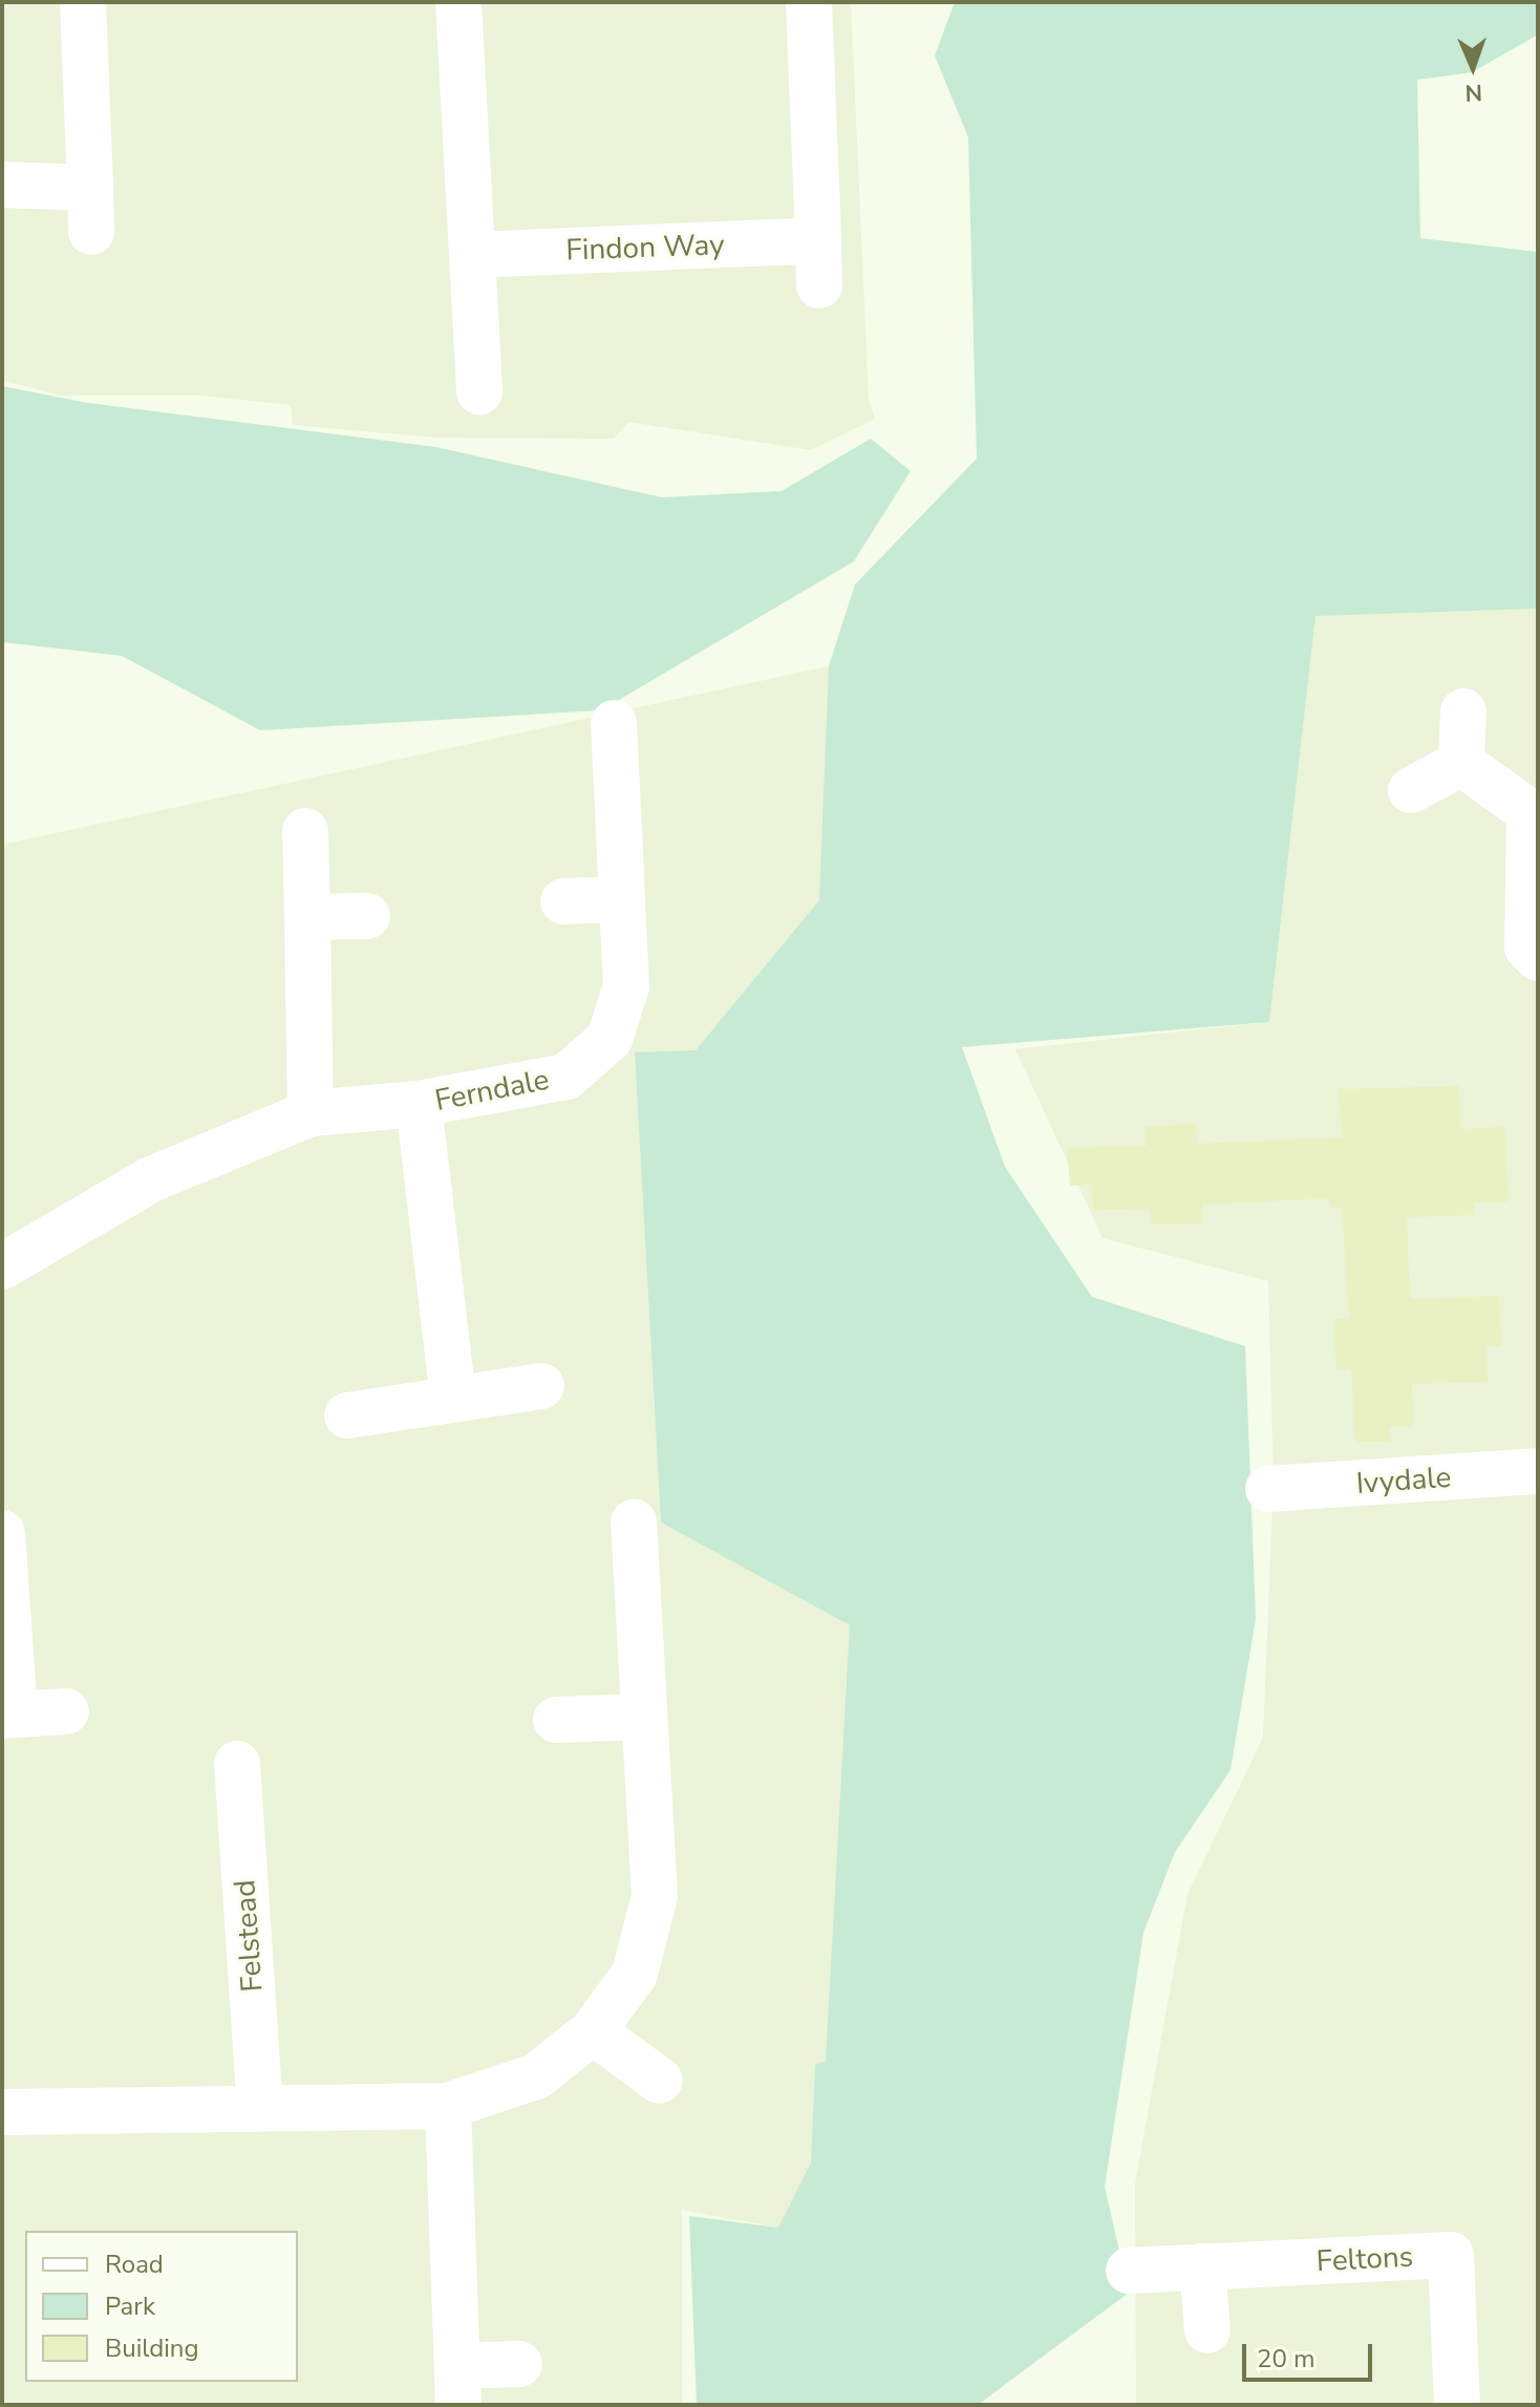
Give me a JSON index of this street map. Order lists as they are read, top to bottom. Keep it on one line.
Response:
{"streets":{"street":["Findon Way","Ferndale","Ivydale","Felstead","Feltons"]},"legend":["Road","Park","Building"],"scale_bar":"20 m","north":"bottom"}
